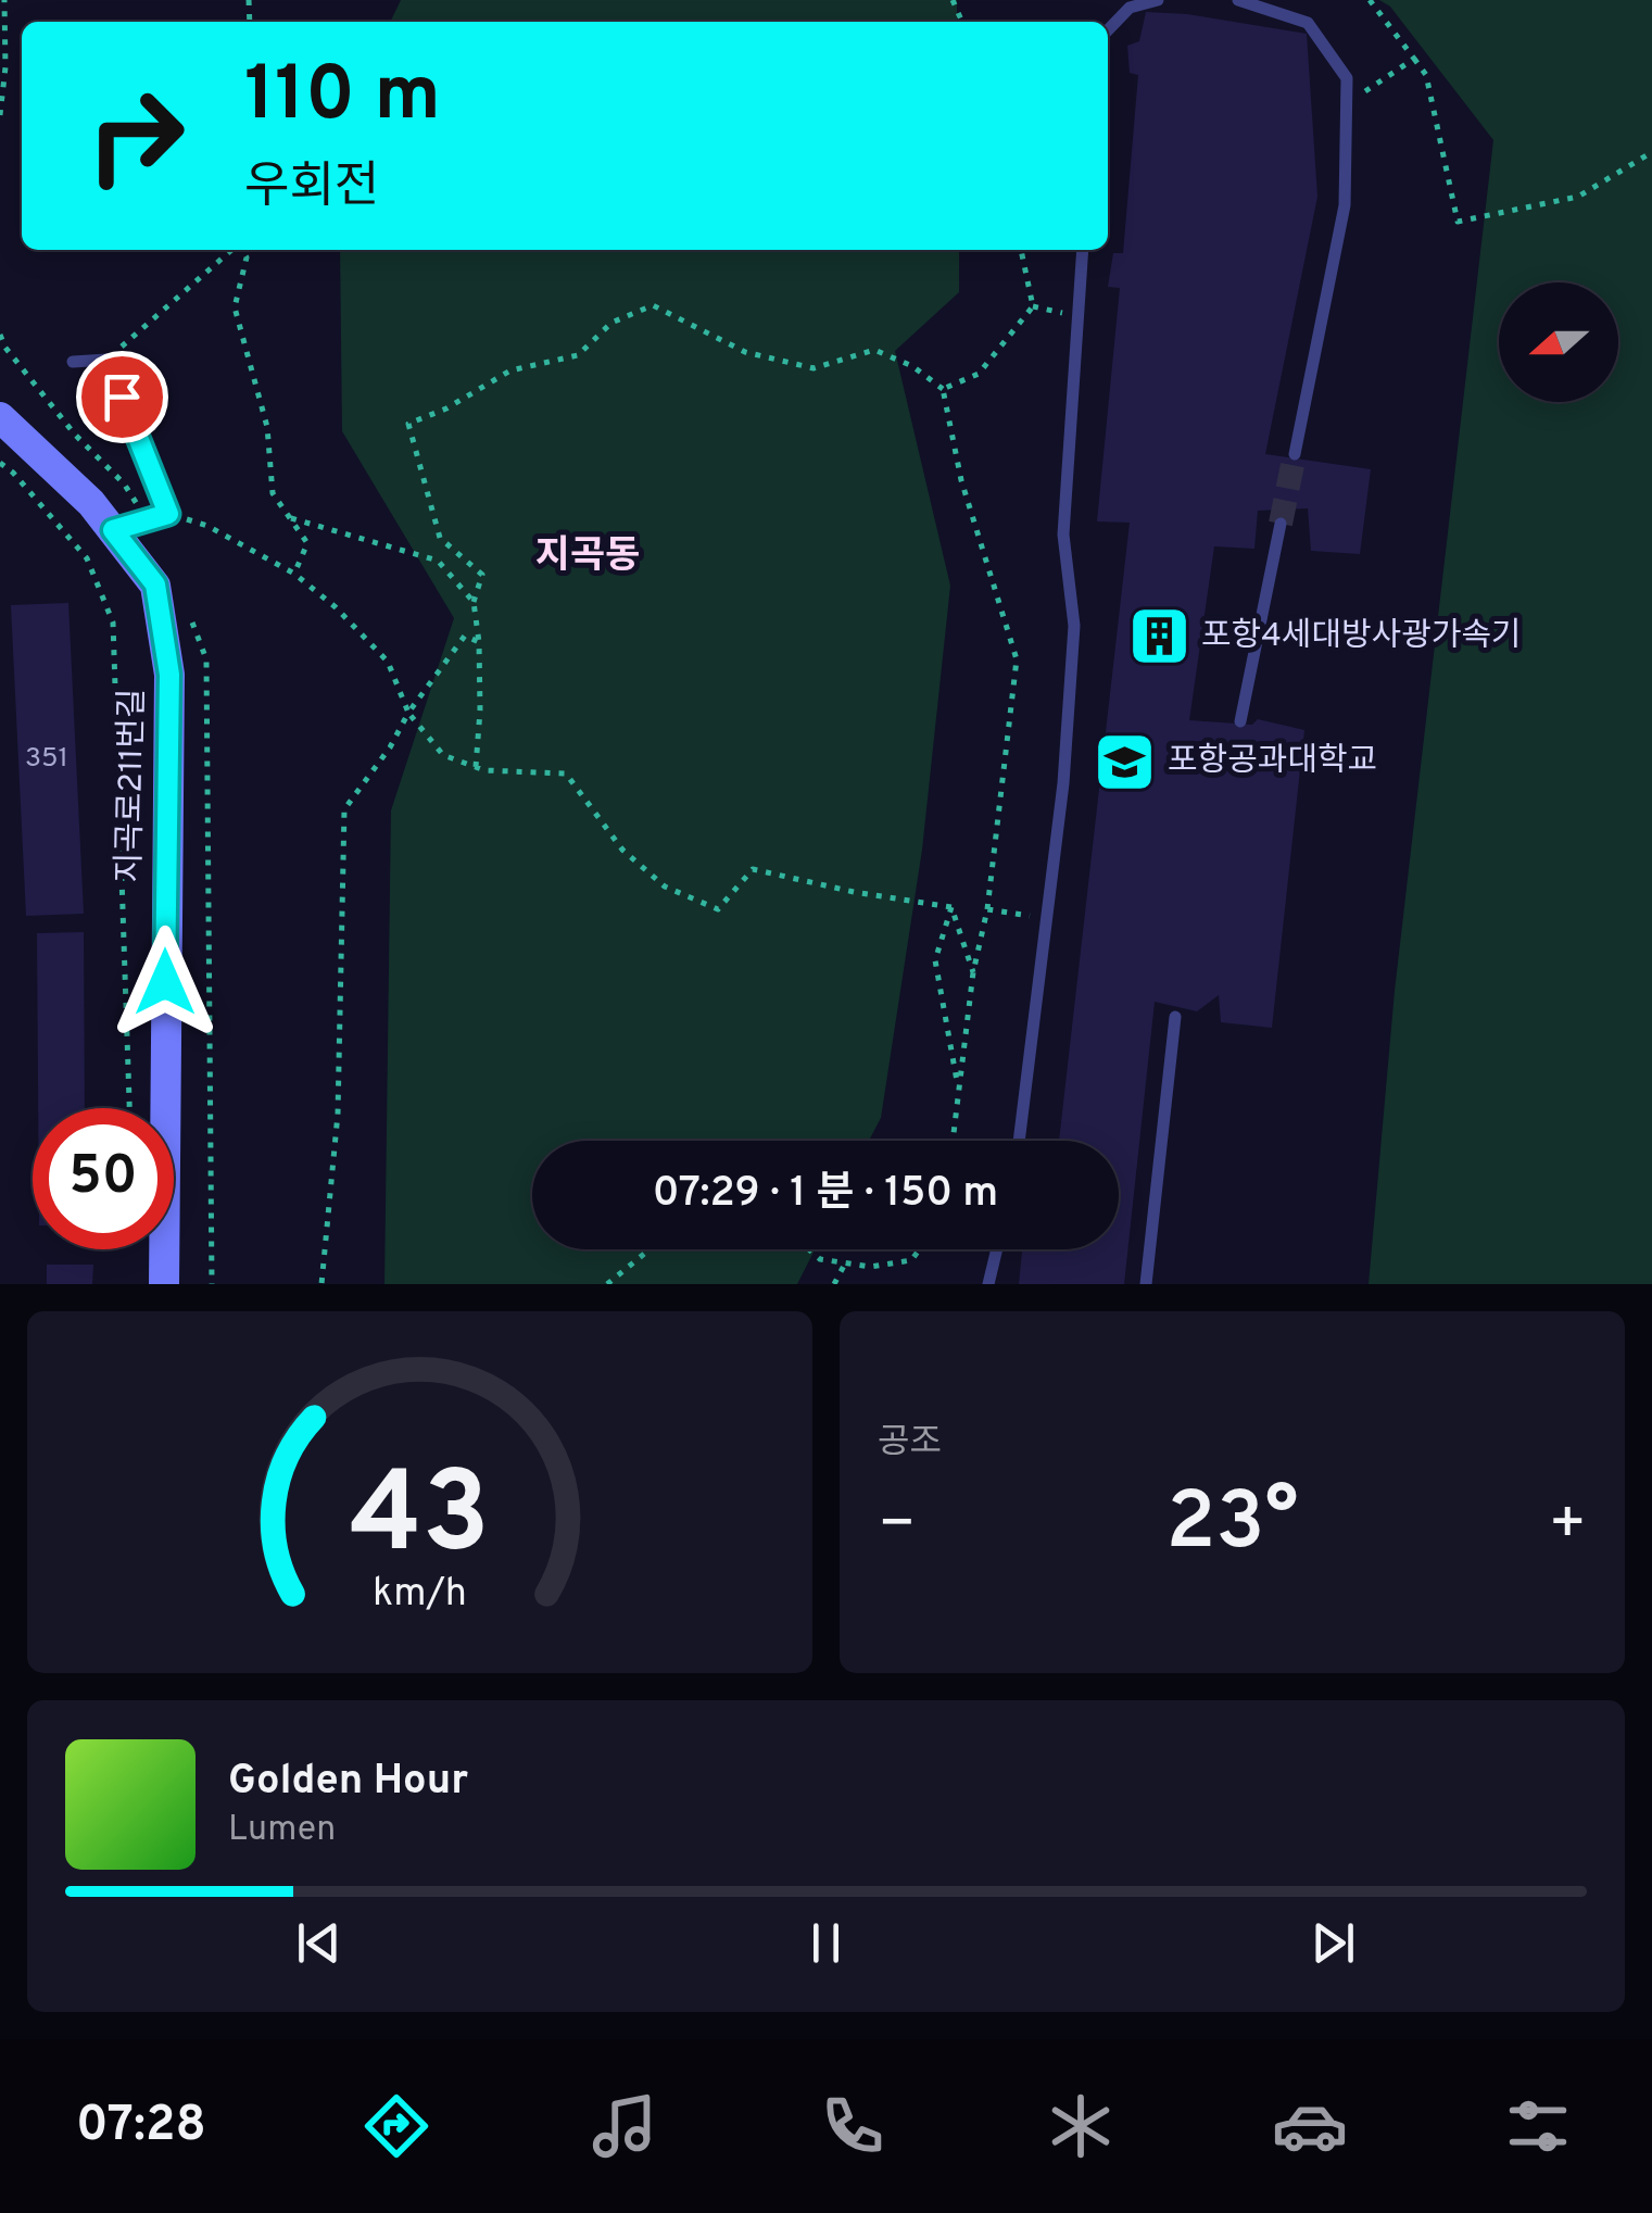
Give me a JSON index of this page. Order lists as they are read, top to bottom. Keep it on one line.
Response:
{"streets":{"main road":["지곡로211번길"]},"districts":["지곡동"],"places":{"building":["포항4세대방사광가속기"],"school or university":["포항공과대학교"]},"house_numbers":["351"],"north":"left","page":{"turn":["110 m","우회전"],"limit":"50","trip":"07:29 · 1 분 · 150 m","tile":"공조","heat":["−","23°","+"],"song":["Golden Hour","Lumen"],"tabs":"07:28","gauge":["43","km/h"]}}
